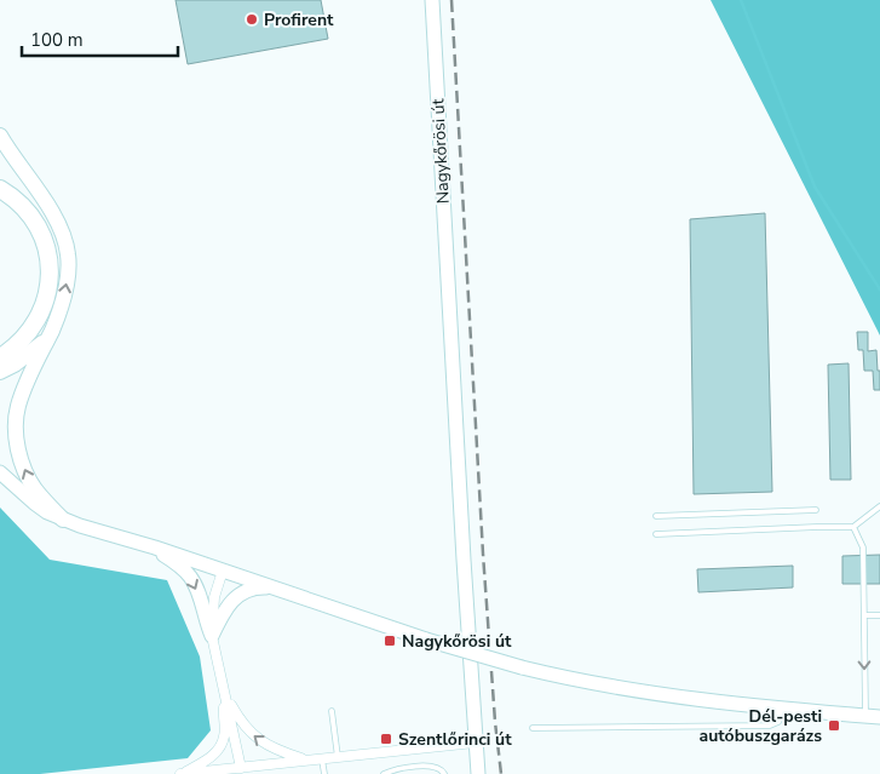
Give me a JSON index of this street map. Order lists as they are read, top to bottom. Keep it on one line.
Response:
{"streets":{"main road":["Nagykőrösi út"]},"places":{"other":["Profirent"],"transit":["Nagykőrösi út","Dél-pesti autóbuszgarázs","Szentlőrinci út"]},"scale_bar":"100 m"}
